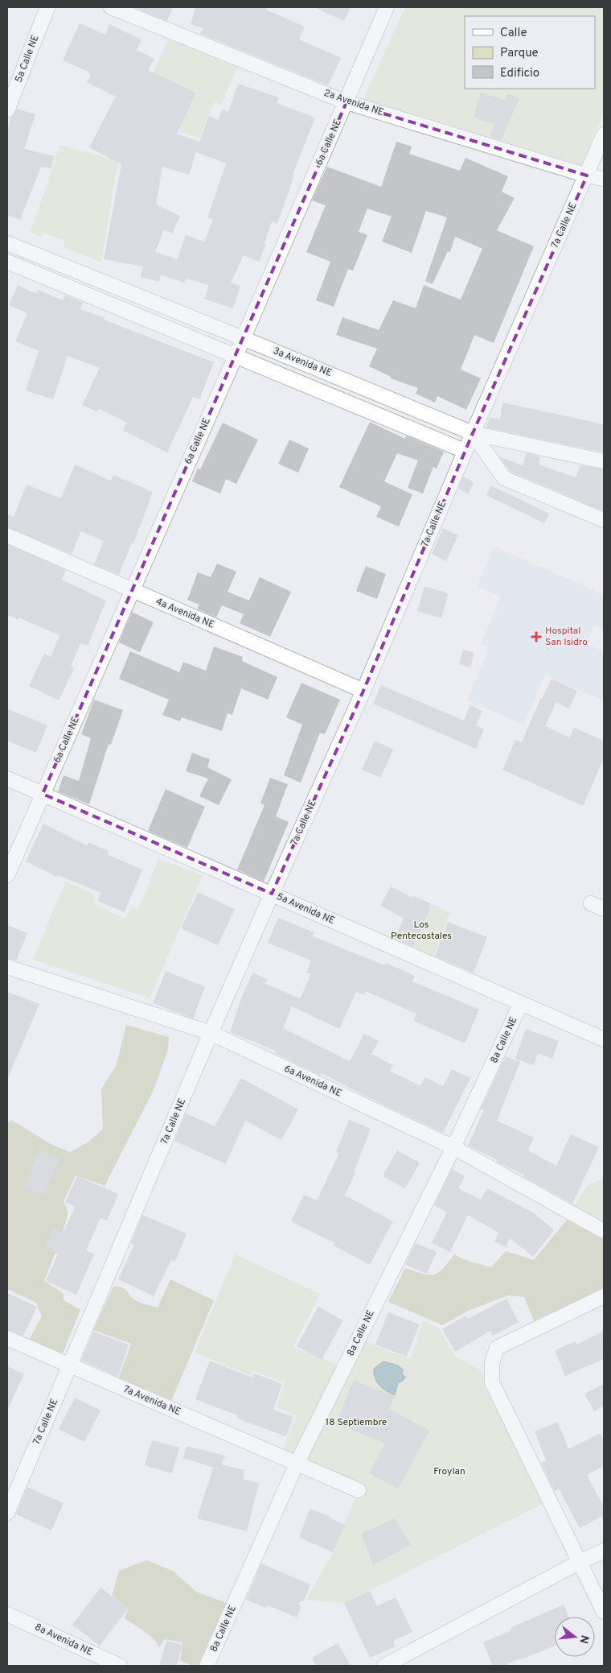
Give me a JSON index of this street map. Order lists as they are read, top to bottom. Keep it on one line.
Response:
{"streets":{"street":["5a Calle NE","2a Avenida NE","6a Calle NE","7a Calle NE","3a Avenida NE","4a Avenida NE","5a Avenida NE","8a Calle NE","6a Avenida NE","7a Avenida NE","8a Avenida NE"]},"crossings":[["2a Avenida NE","6a Calle NE"],["2a Avenida NE","7a Calle NE"],["6a Calle NE","3a Avenida NE"],["6a Calle NE","4a Avenida NE"],["6a Calle NE","5a Avenida NE"],["7a Calle NE","3a Avenida NE"],["7a Calle NE","4a Avenida NE"],["7a Calle NE","5a Avenida NE"],["7a Calle NE","6a Avenida NE"],["7a Calle NE","7a Avenida NE"],["5a Avenida NE","8a Calle NE"],["8a Calle NE","6a Avenida NE"],["8a Calle NE","7a Avenida NE"]],"parks":["Los Pentecostales","18 Septiembre","Froylan"],"places":{"health":["Hospital San Isidro"]},"legend":["Calle","Parque","Edificio"],"north":"right"}
